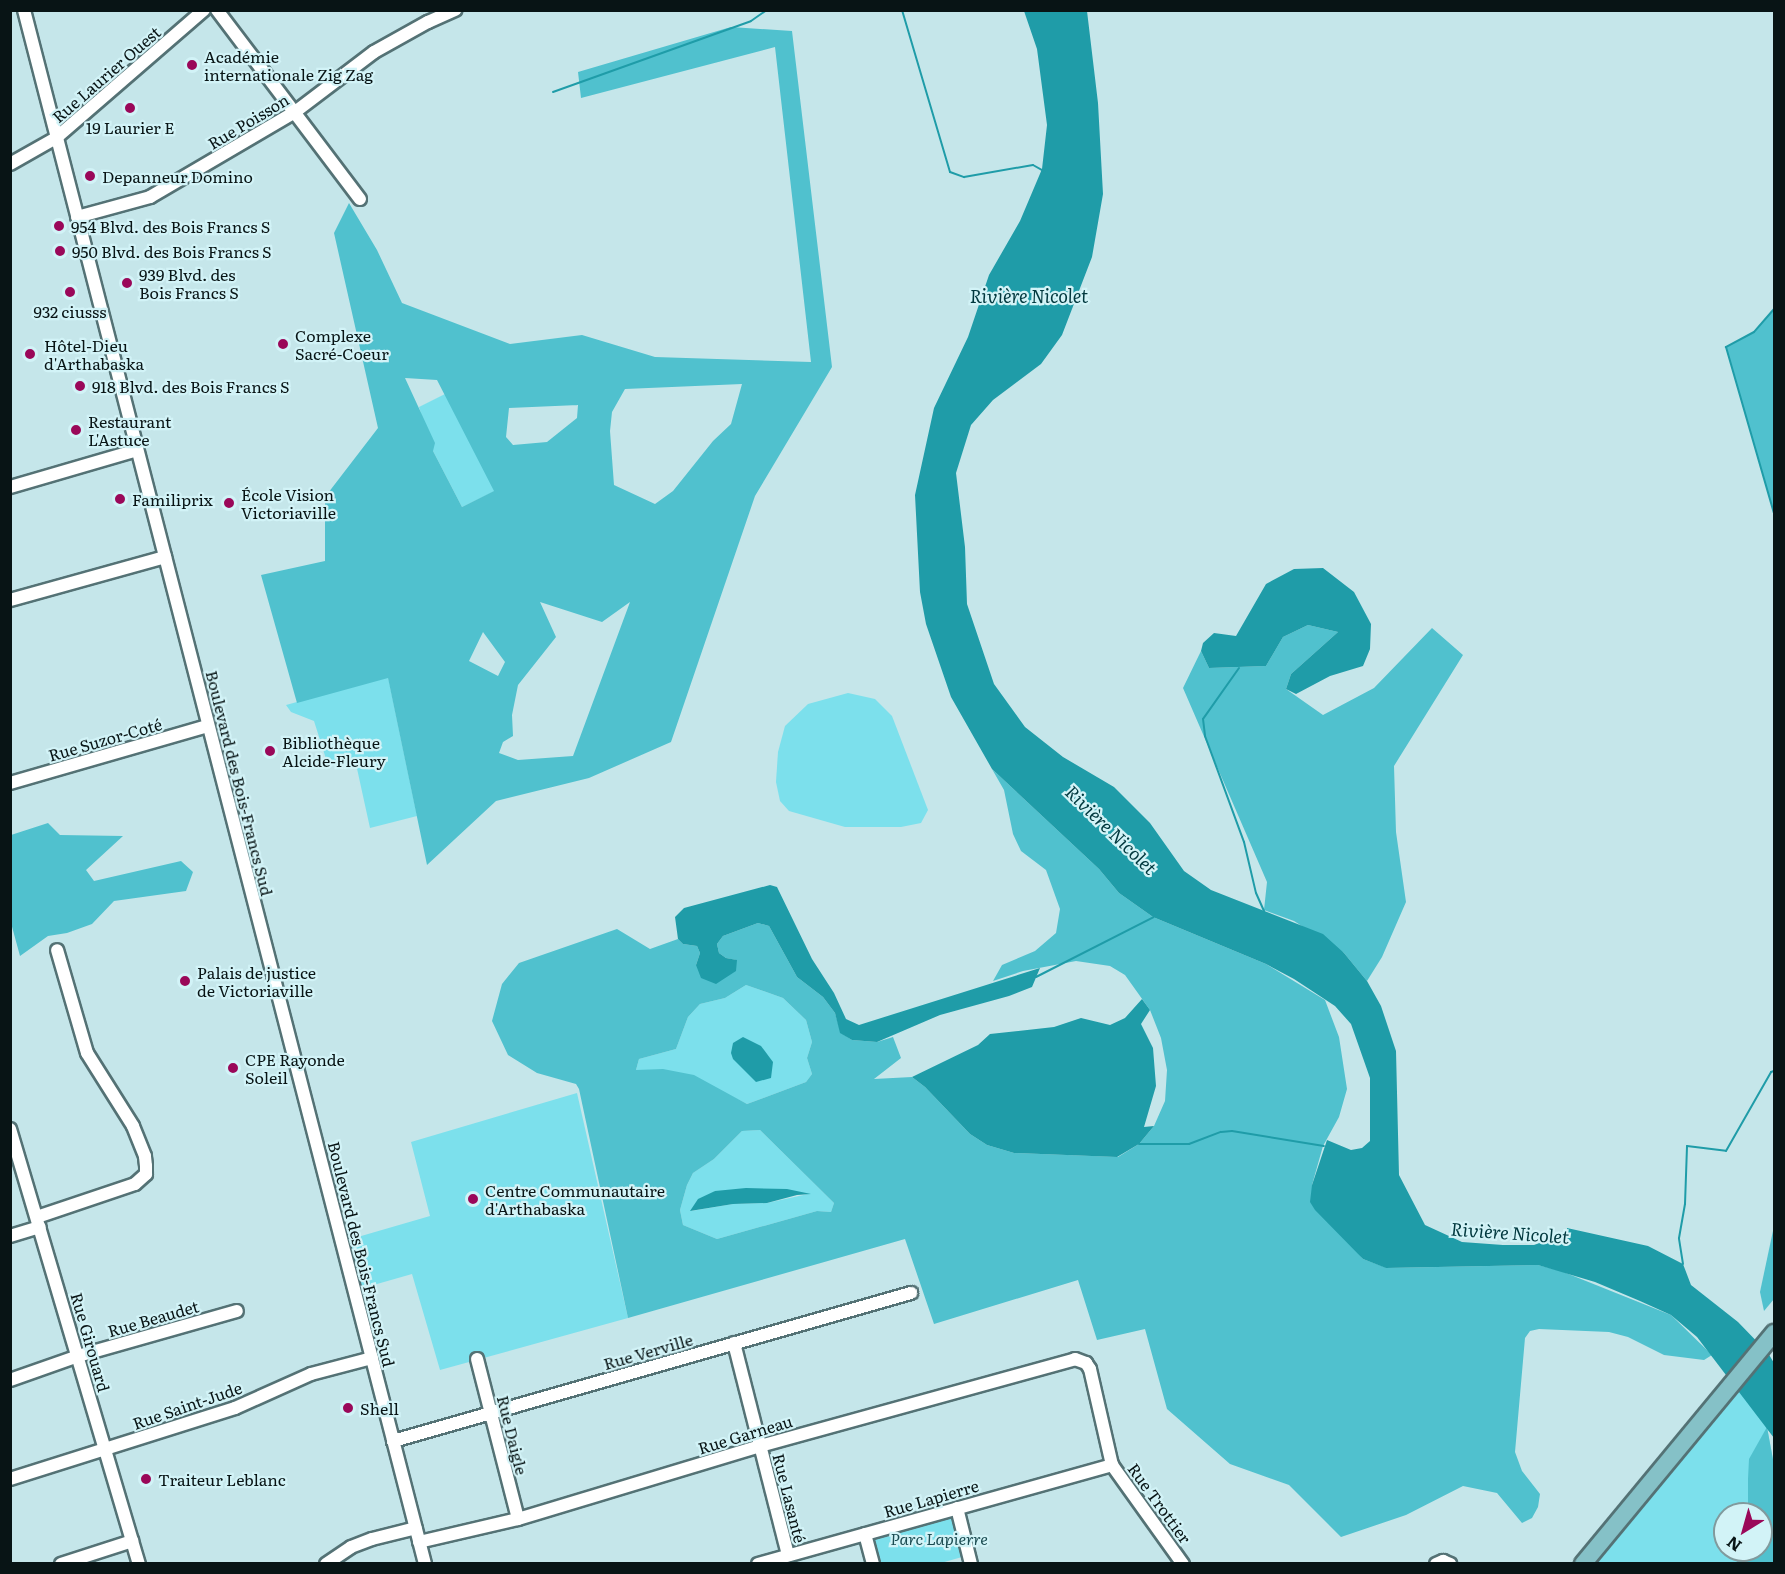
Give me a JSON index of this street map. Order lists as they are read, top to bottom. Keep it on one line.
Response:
{"streets":{"street":["Rue Laurier Ouest","Rue Poisson","Rue Suzor-Coté","Boulevard des Bois-Francs Sud","Rue Beaudet","Rue Girouard","Rue Verville","Rue Saint-Jude","Rue Garneau","Rue Daigle","Rue Lasanté","Rue Lapierre","Rue Trottier"]},"crossings":[["Rue Laurier Ouest","Boulevard des Bois-Francs Sud"],["Rue Poisson","Boulevard des Bois-Francs Sud"],["Rue Suzor-Coté","Boulevard des Bois-Francs Sud"],["Boulevard des Bois-Francs Sud","Rue Verville"],["Boulevard des Bois-Francs Sud","Rue Saint-Jude"],["Boulevard des Bois-Francs Sud","Rue Garneau"],["Rue Beaudet","Rue Girouard"],["Rue Girouard","Rue Saint-Jude"],["Rue Verville","Rue Daigle"],["Rue Verville","Rue Lasanté"],["Rue Garneau","Rue Daigle"],["Rue Garneau","Rue Lasanté"],["Rue Garneau","Rue Trottier"],["Rue Lasanté","Rue Lapierre"],["Rue Lapierre","Rue Trottier"]],"water":["Rivière Nicolet"],"parks":["Parc Lapierre"],"places":["Académie internationale Zig Zag","19 Laurier E","Depanneur Domino","954 Blvd. des Bois Francs S","950 Blvd. des Bois Francs S","939 Blvd. des Bois Francs S","932 ciusss","Complexe Sacré-Coeur","Hôtel-Dieu d'Arthabaska","918 Blvd. des Bois Francs S","Restaurant L'Astuce","Familiprix","École Vision Victoriaville","Bibliothèque Alcide-Fleury","Palais de justice de Victoriaville","CPE Rayonde Soleil","Centre Communautaire d'Arthabaska","Shell","Traiteur Leblanc"],"north":"bottom left"}
